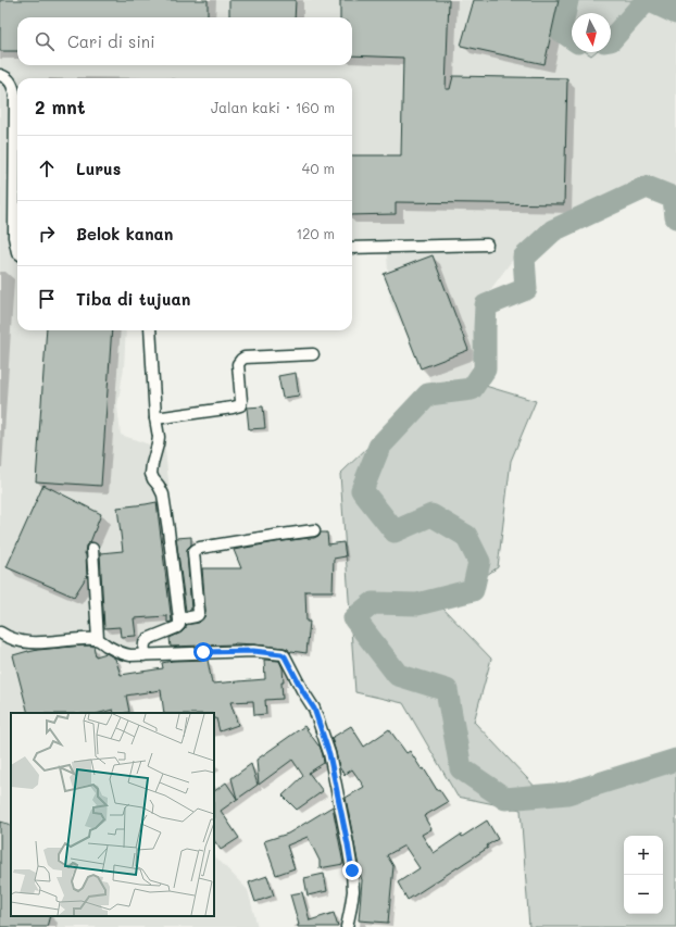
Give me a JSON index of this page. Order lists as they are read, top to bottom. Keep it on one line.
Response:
{"north":"bottom","page":{"search":"Cari di sini","heading":["2 mnt","Jalan kaki · 160 m"],"list":[["Lurus","40 m"],["Belok kanan","120 m"],"Tiba di tujuan"],"map_buttons":["+","−"]}}
